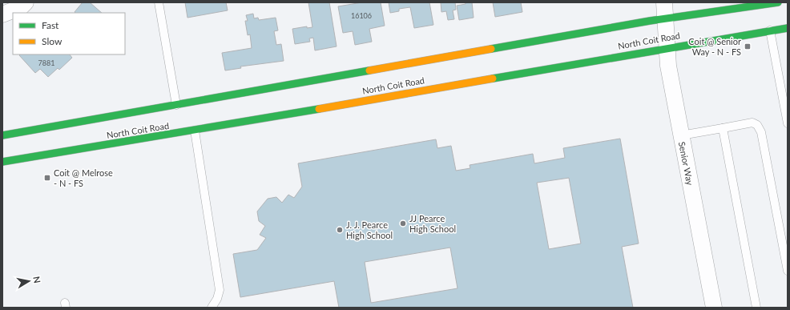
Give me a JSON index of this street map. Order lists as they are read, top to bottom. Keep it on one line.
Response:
{"streets":{"main road":["North Coit Road"],"street":["Senior Way"]},"crossings":[["North Coit Road","Senior Way"]],"places":{"transit":["Coit @ Senior Way - N - FS","Coit @ Melrose - N - FS"],"other":["JJ Pearce High School","J. J. Pearce High School"]},"house_numbers":["16106","7881"],"legend":["Fast","Slow"],"north":"right"}
